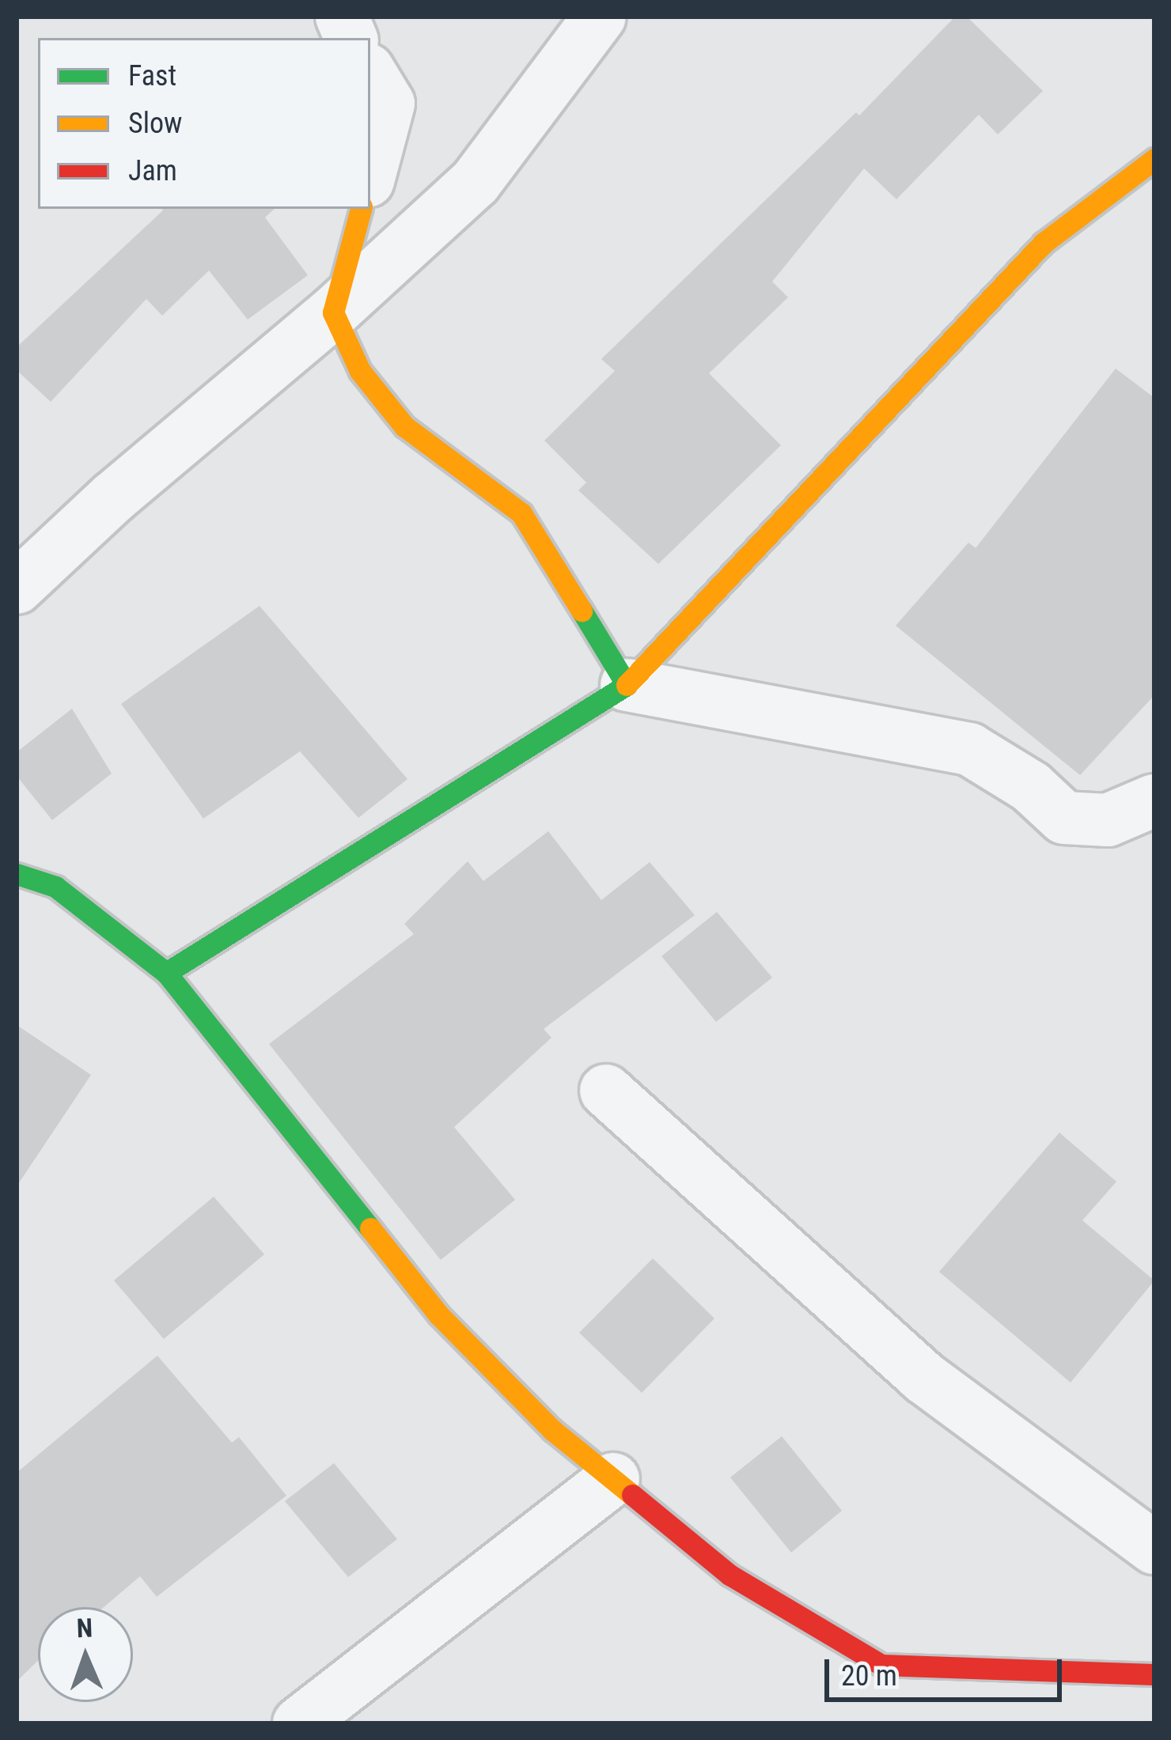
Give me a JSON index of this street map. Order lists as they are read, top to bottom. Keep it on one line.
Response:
{"legend":["Fast","Slow","Jam"],"scale_bar":"20 m","north":"top"}
